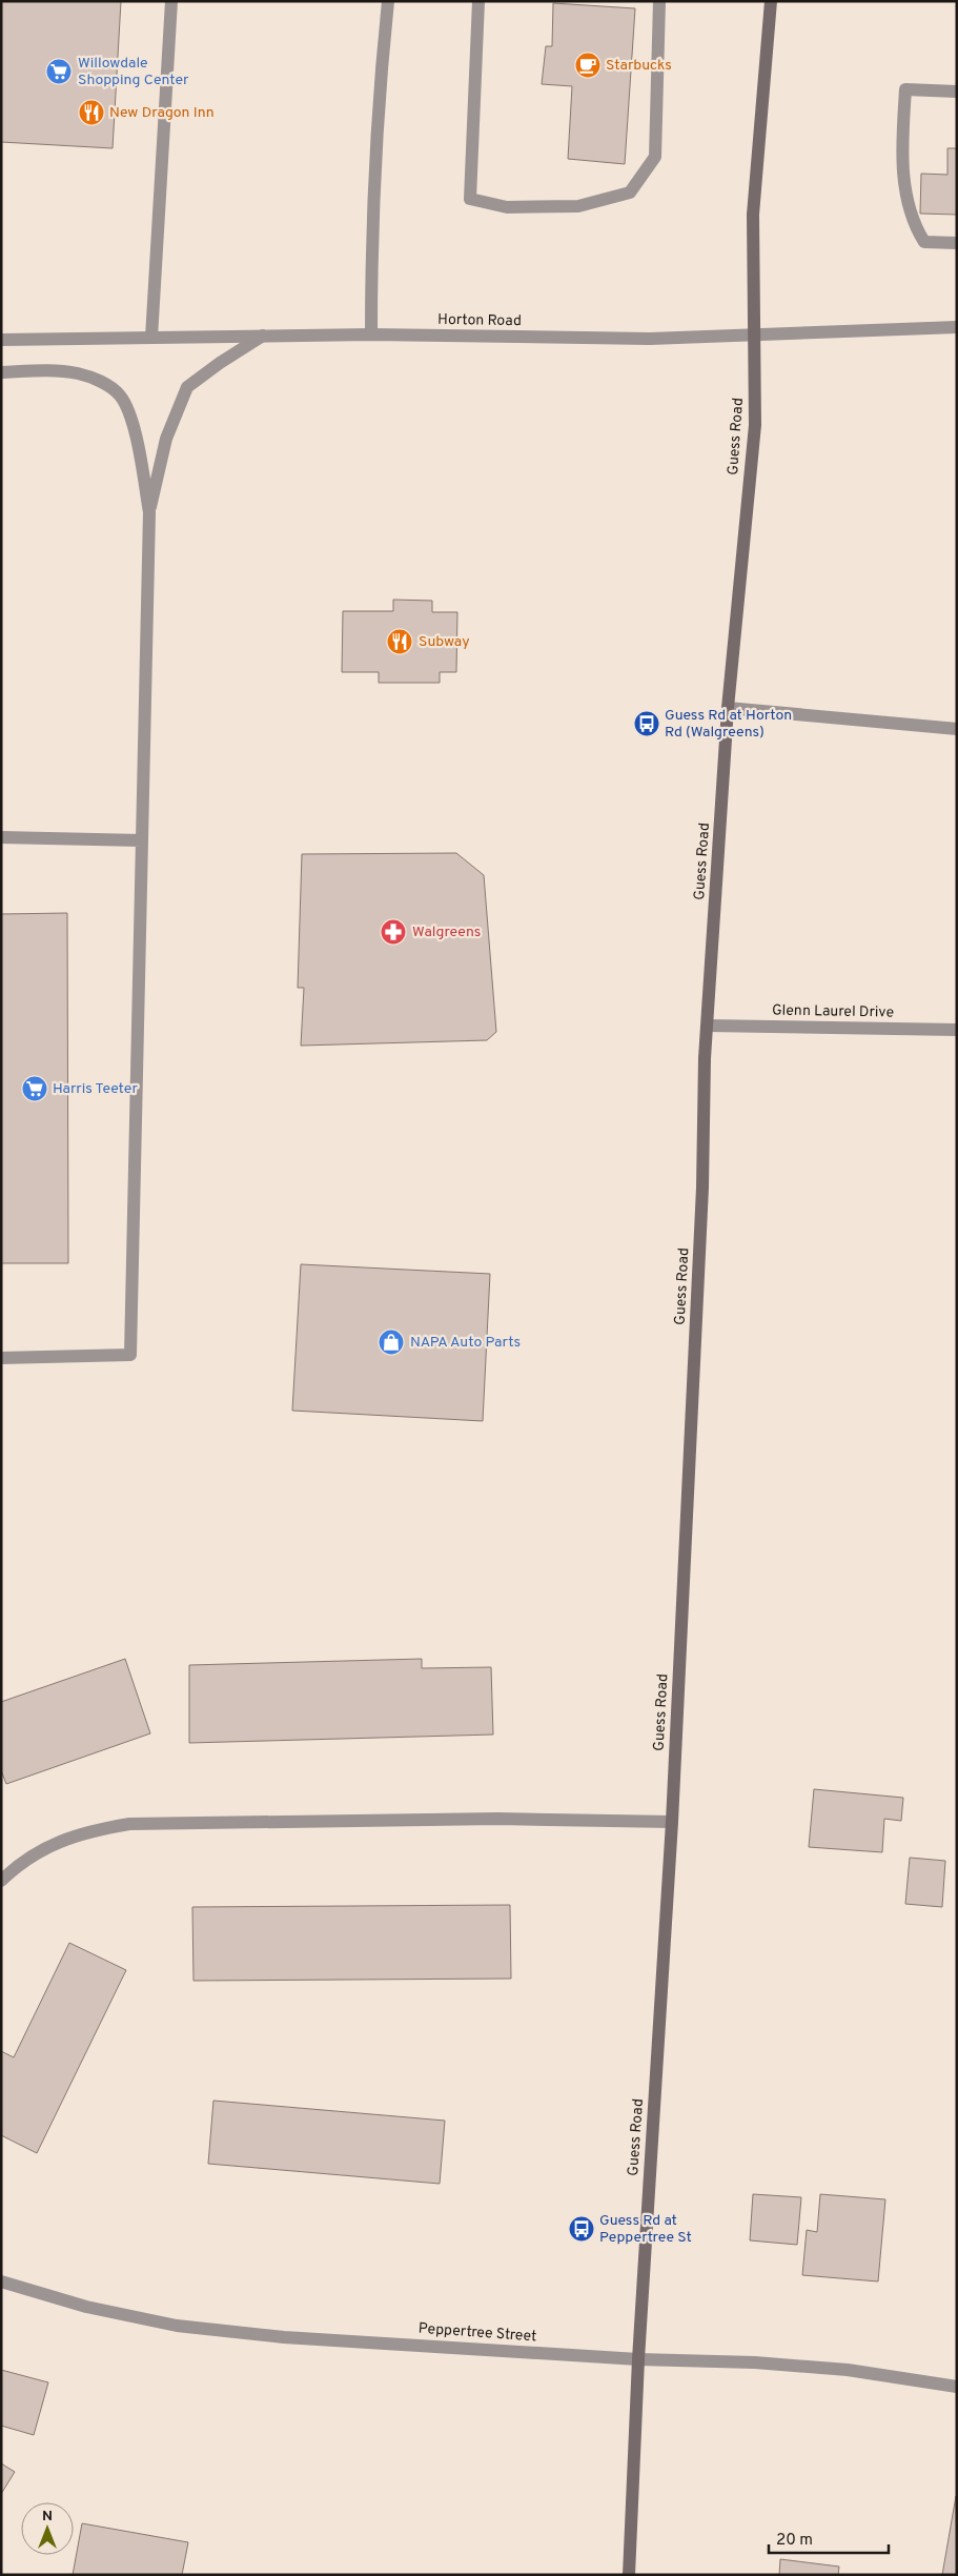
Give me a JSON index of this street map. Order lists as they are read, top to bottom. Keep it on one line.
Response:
{"streets":{"main road":["Guess Road"],"street":["Horton Road","Glenn Laurel Drive","Peppertree Street"]},"crossings":[["Horton Road","Guess Road"],["Guess Road","Glenn Laurel Drive"],["Guess Road","Peppertree Street"]],"places":{"cafe":["Starbucks"],"supermarket":["Willowdale Shopping Center","Harris Teeter"],"restaurant":["New Dragon Inn","Subway"],"bus stop":["Guess Rd at Horton Rd (Walgreens)","Guess Rd at Peppertree St"],"pharmacy":["Walgreens"],"shop":["NAPA Auto Parts"]},"scale_bar":"20 m","north":"top"}
